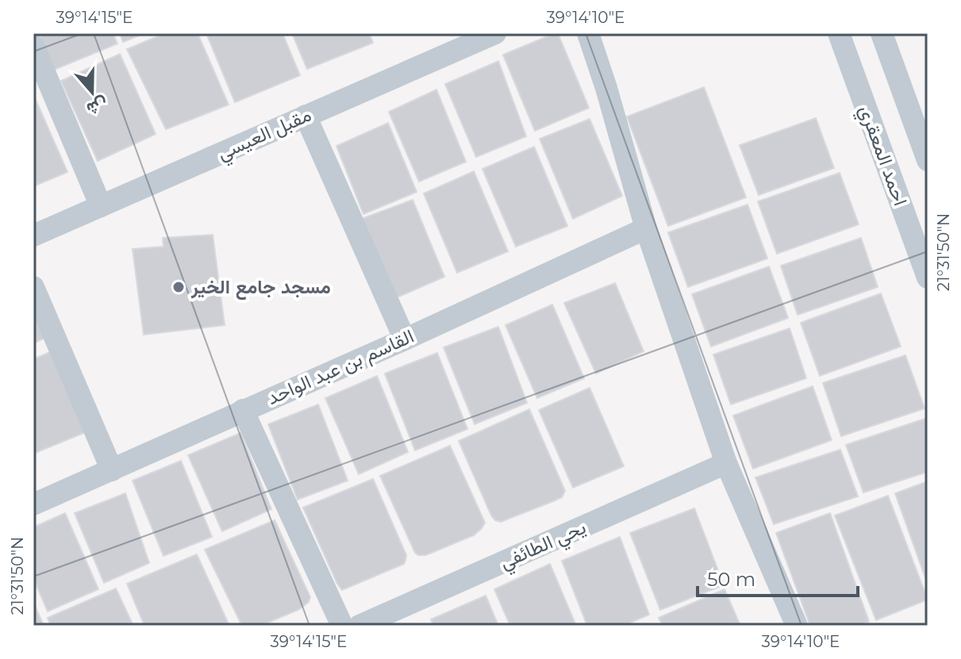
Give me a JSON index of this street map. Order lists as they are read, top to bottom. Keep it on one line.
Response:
{"streets":{"street":["مقبل العيسي","احمد المعقري","القاسم بن عبد الواحد","يحي الطائفي"]},"places":["مسجد جامع الخير"],"scale_bar":"50 m","north":"bottom","coordinates":["39°14'15\"E","39°14'10\"E","21°31'50\"N"]}
